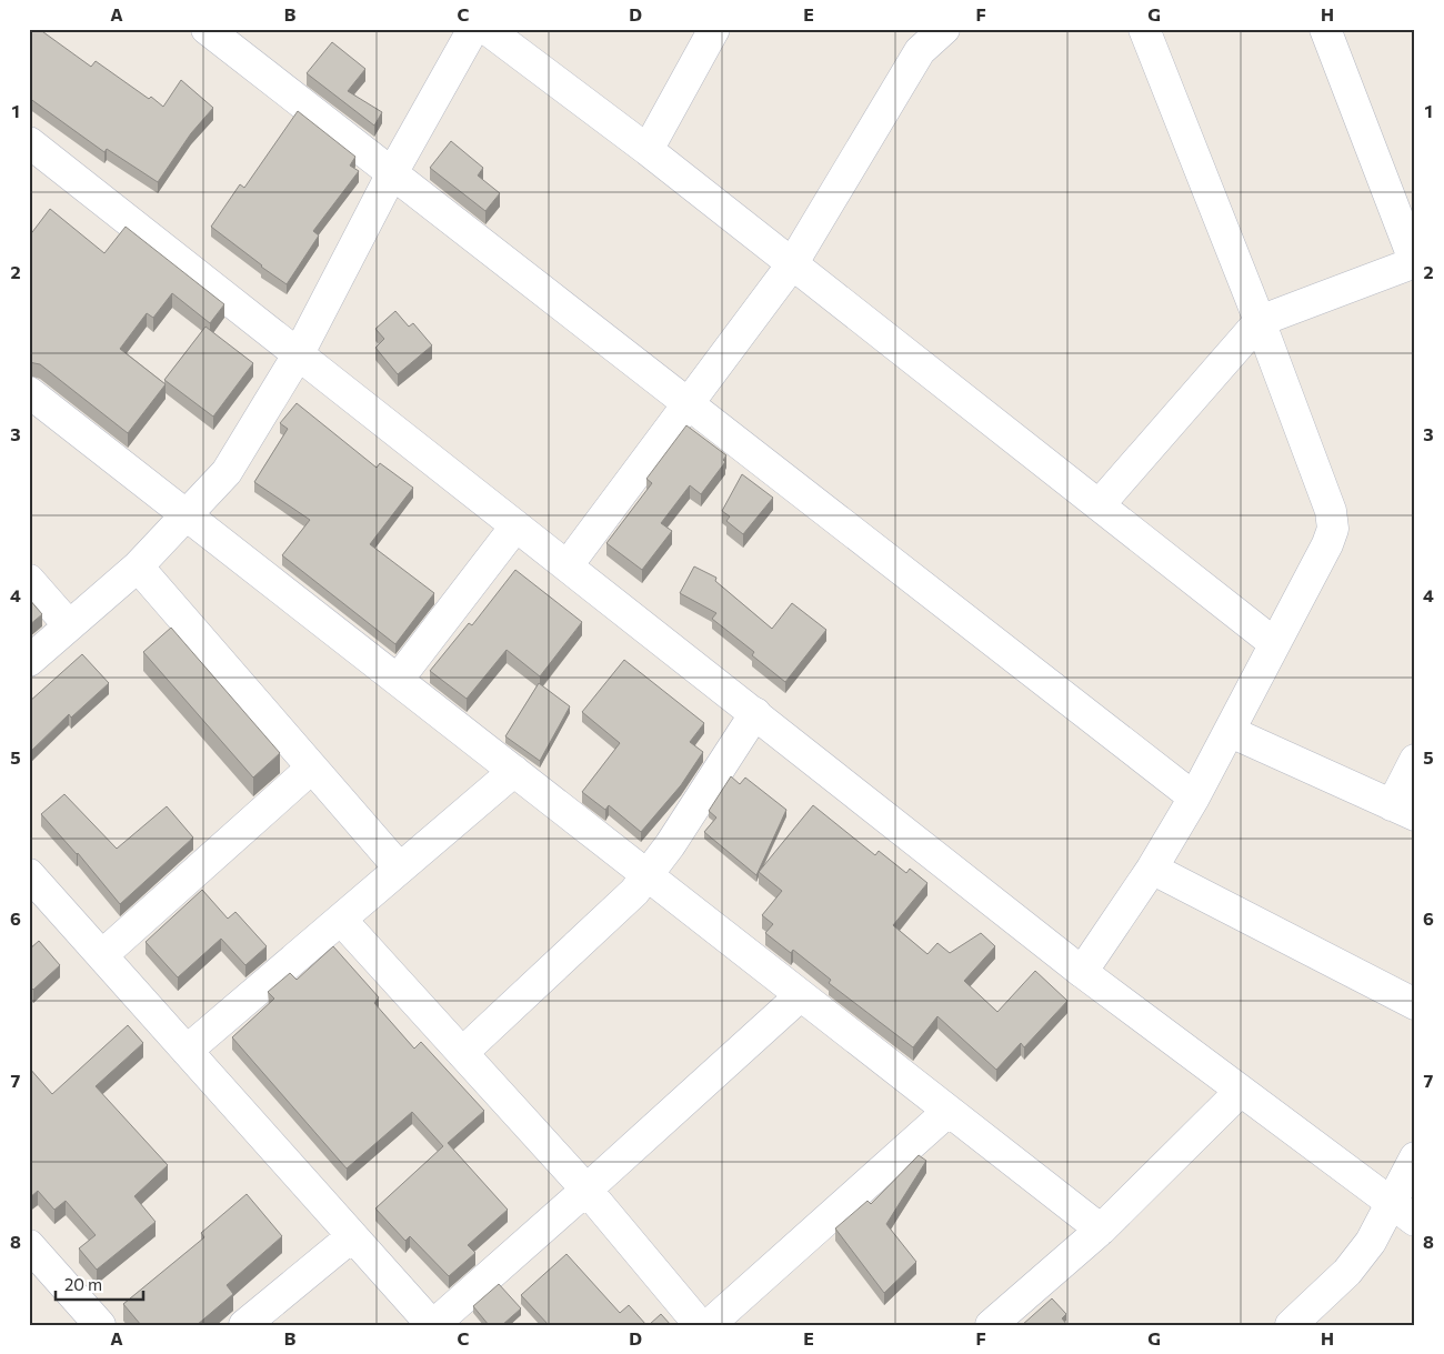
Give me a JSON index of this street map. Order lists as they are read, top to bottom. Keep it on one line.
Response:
{"scale_bar":"20 m","grid":{"columns":["A","B","C","D","E","F","G","H"],"rows":["1","2","3","4","5","6","7","8"]}}
